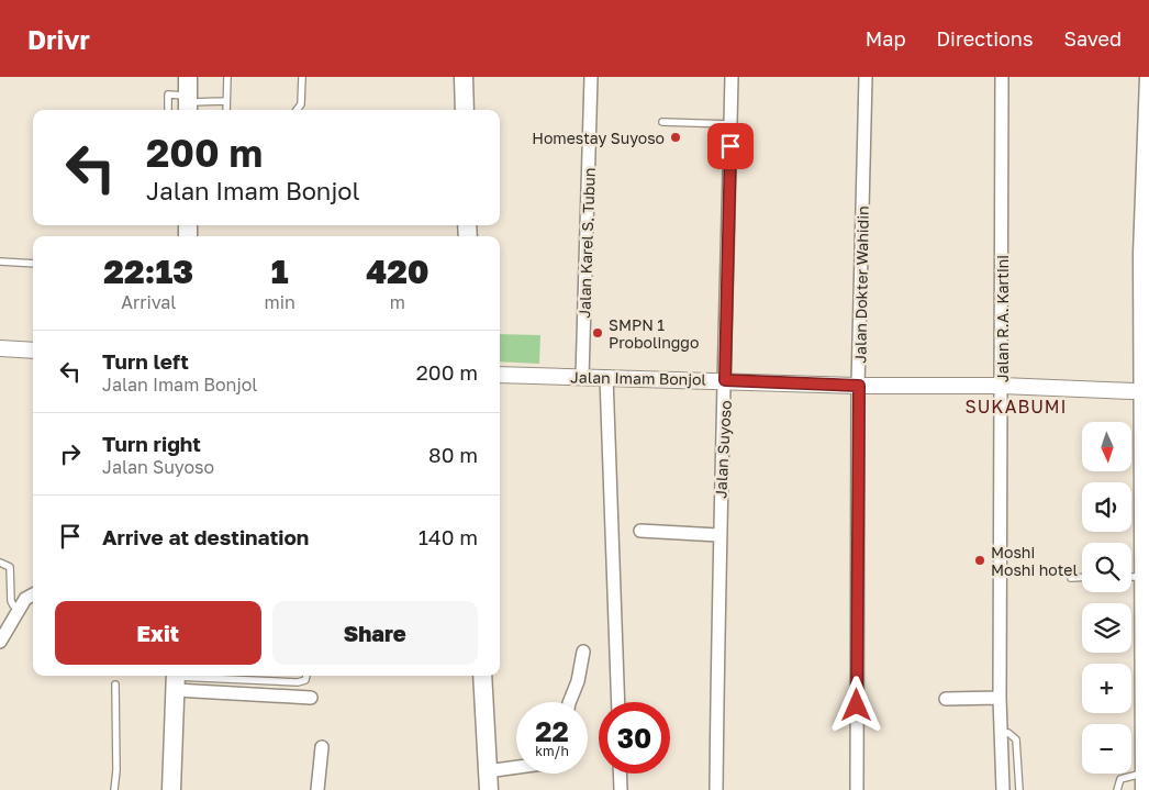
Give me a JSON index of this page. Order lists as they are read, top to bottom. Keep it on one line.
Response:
{"streets":{"street":["Jalan Karel S. Tubun","Jalan Dokter Wahidin","Jalan R.A. Kartini","Jalan Imam Bonjol","Jalan Suyoso"]},"crossings":[["Jalan Karel S. Tubun","Jalan Imam Bonjol"],["Jalan Dokter Wahidin","Jalan Imam Bonjol"],["Jalan R.A. Kartini","Jalan Imam Bonjol"],["Jalan Imam Bonjol","Jalan Suyoso"]],"districts":["SUKABUMI"],"places":["Homestay Suyoso","SMPN 1 Probolinggo","Moshi Moshi hotel"],"north":"bottom","page":{"header":"Drivr","nav":["Map","Directions","Saved"],"turn":["200 m","Jalan Imam Bonjol"],"eta":["22:13","Arrival","1","min","420","m"],"list":[{"name":"Turn left","note":"Jalan Imam Bonjol","value":"200 m"},{"name":"Turn right","note":"Jalan Suyoso","value":"80 m"},{"name":"Arrive at destination","value":"140 m"}],"map_buttons":["+","−"],"buttons":["Exit","Share"],"speed":"22 km/h","limit":"30"}}
